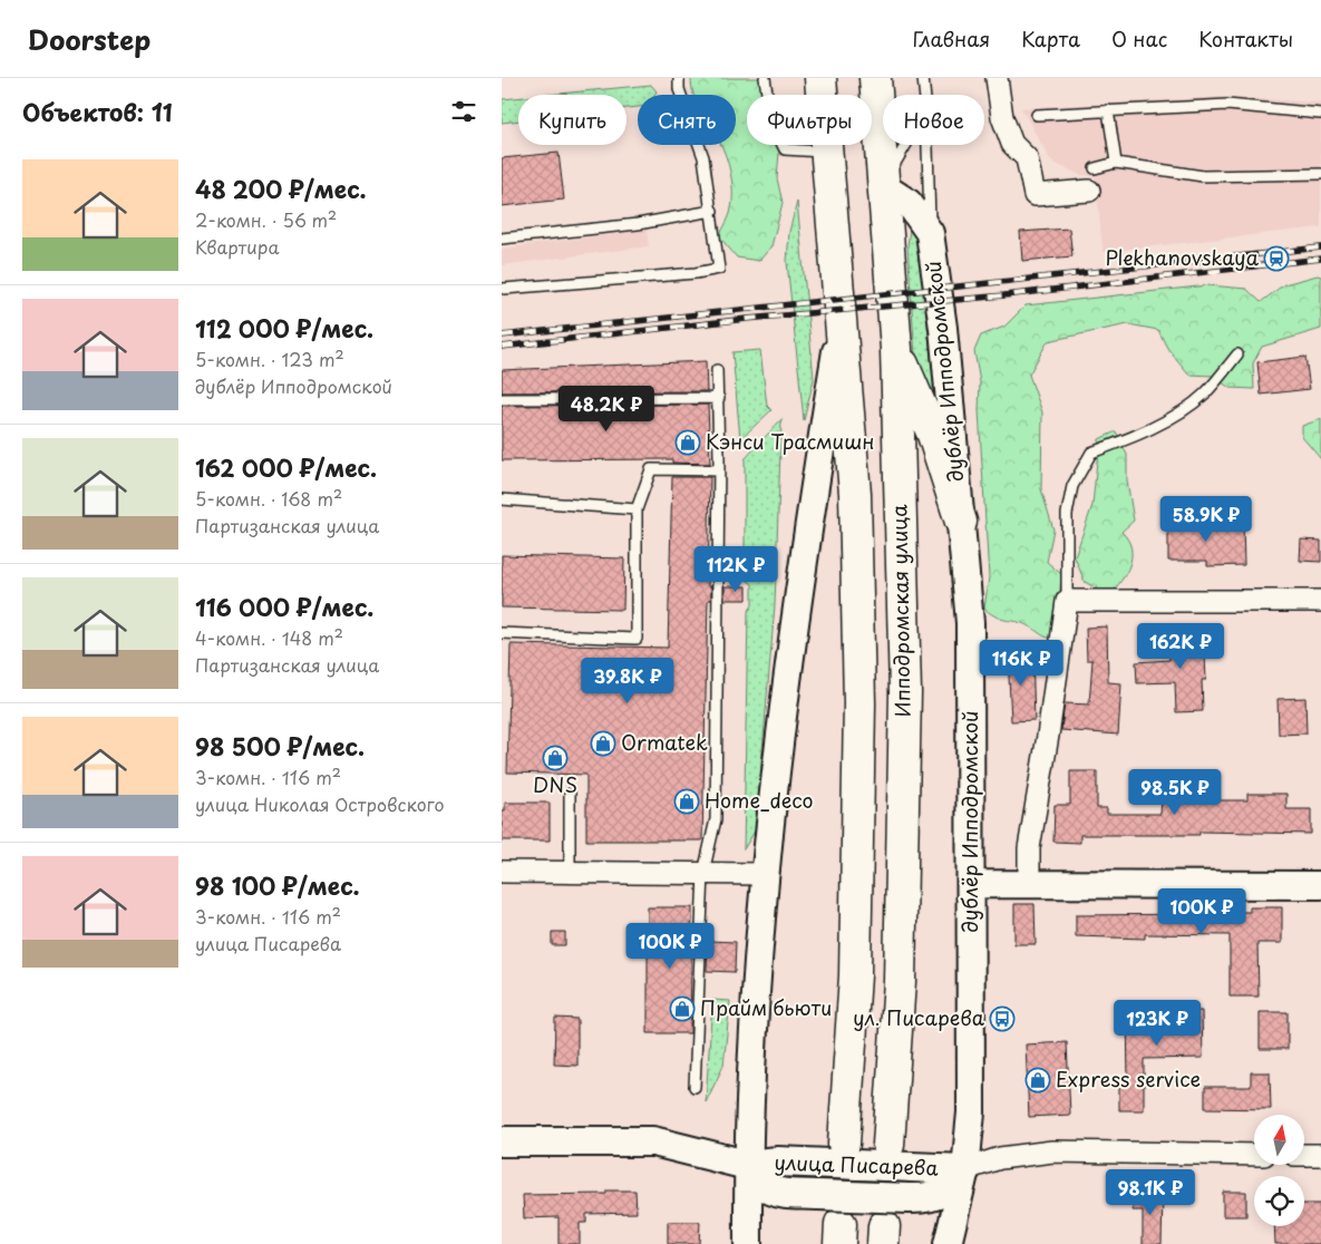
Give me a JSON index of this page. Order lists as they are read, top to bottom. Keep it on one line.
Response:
{"streets":{"highway":["Ипподромская улица"],"main road":["улица Писарева"],"street":["дублёр Ипподромской"]},"crossings":[["дублёр Ипподромской","Ипподромская улица"],["дублёр Ипподромской","улица Писарева"]],"places":{"station":["Plekhanovskaya"],"shop":["Кэнси Трасмишн","Ormatek","DNS","Home_deco","Прайм бьюти","Express service"],"bus stop":["ул. Писарева"]},"north":"top","page":{"header":"Doorstep","nav":["Главная","Карта","О нас","Контакты"],"heading":"Объектов: 11","chip":["Купить","Снять","Фильтры","Новое"],"list":[{"name":"48 200 ₽/мес.","note":"2-комн. · 56 m² · Квартира"},{"name":"112 000 ₽/мес.","note":"5-комн. · 123 m² · дублёр Ипподромской"},{"name":"162 000 ₽/мес.","note":"5-комн. · 168 m² · Партизанская улица"},{"name":"116 000 ₽/мес.","note":"4-комн. · 148 m² · Партизанская улица"},{"name":"98 500 ₽/мес.","note":"3-комн. · 116 m² · улица Николая Островского"},{"name":"98 100 ₽/мес.","note":"3-комн. · 116 m² · улица Писарева"}],"price":["48.2K ₽","58.9K ₽","112K ₽","162K ₽","116K ₽","39.8K ₽","98.5K ₽","100K ₽","100K ₽","123K ₽","98.1K ₽"]}}
